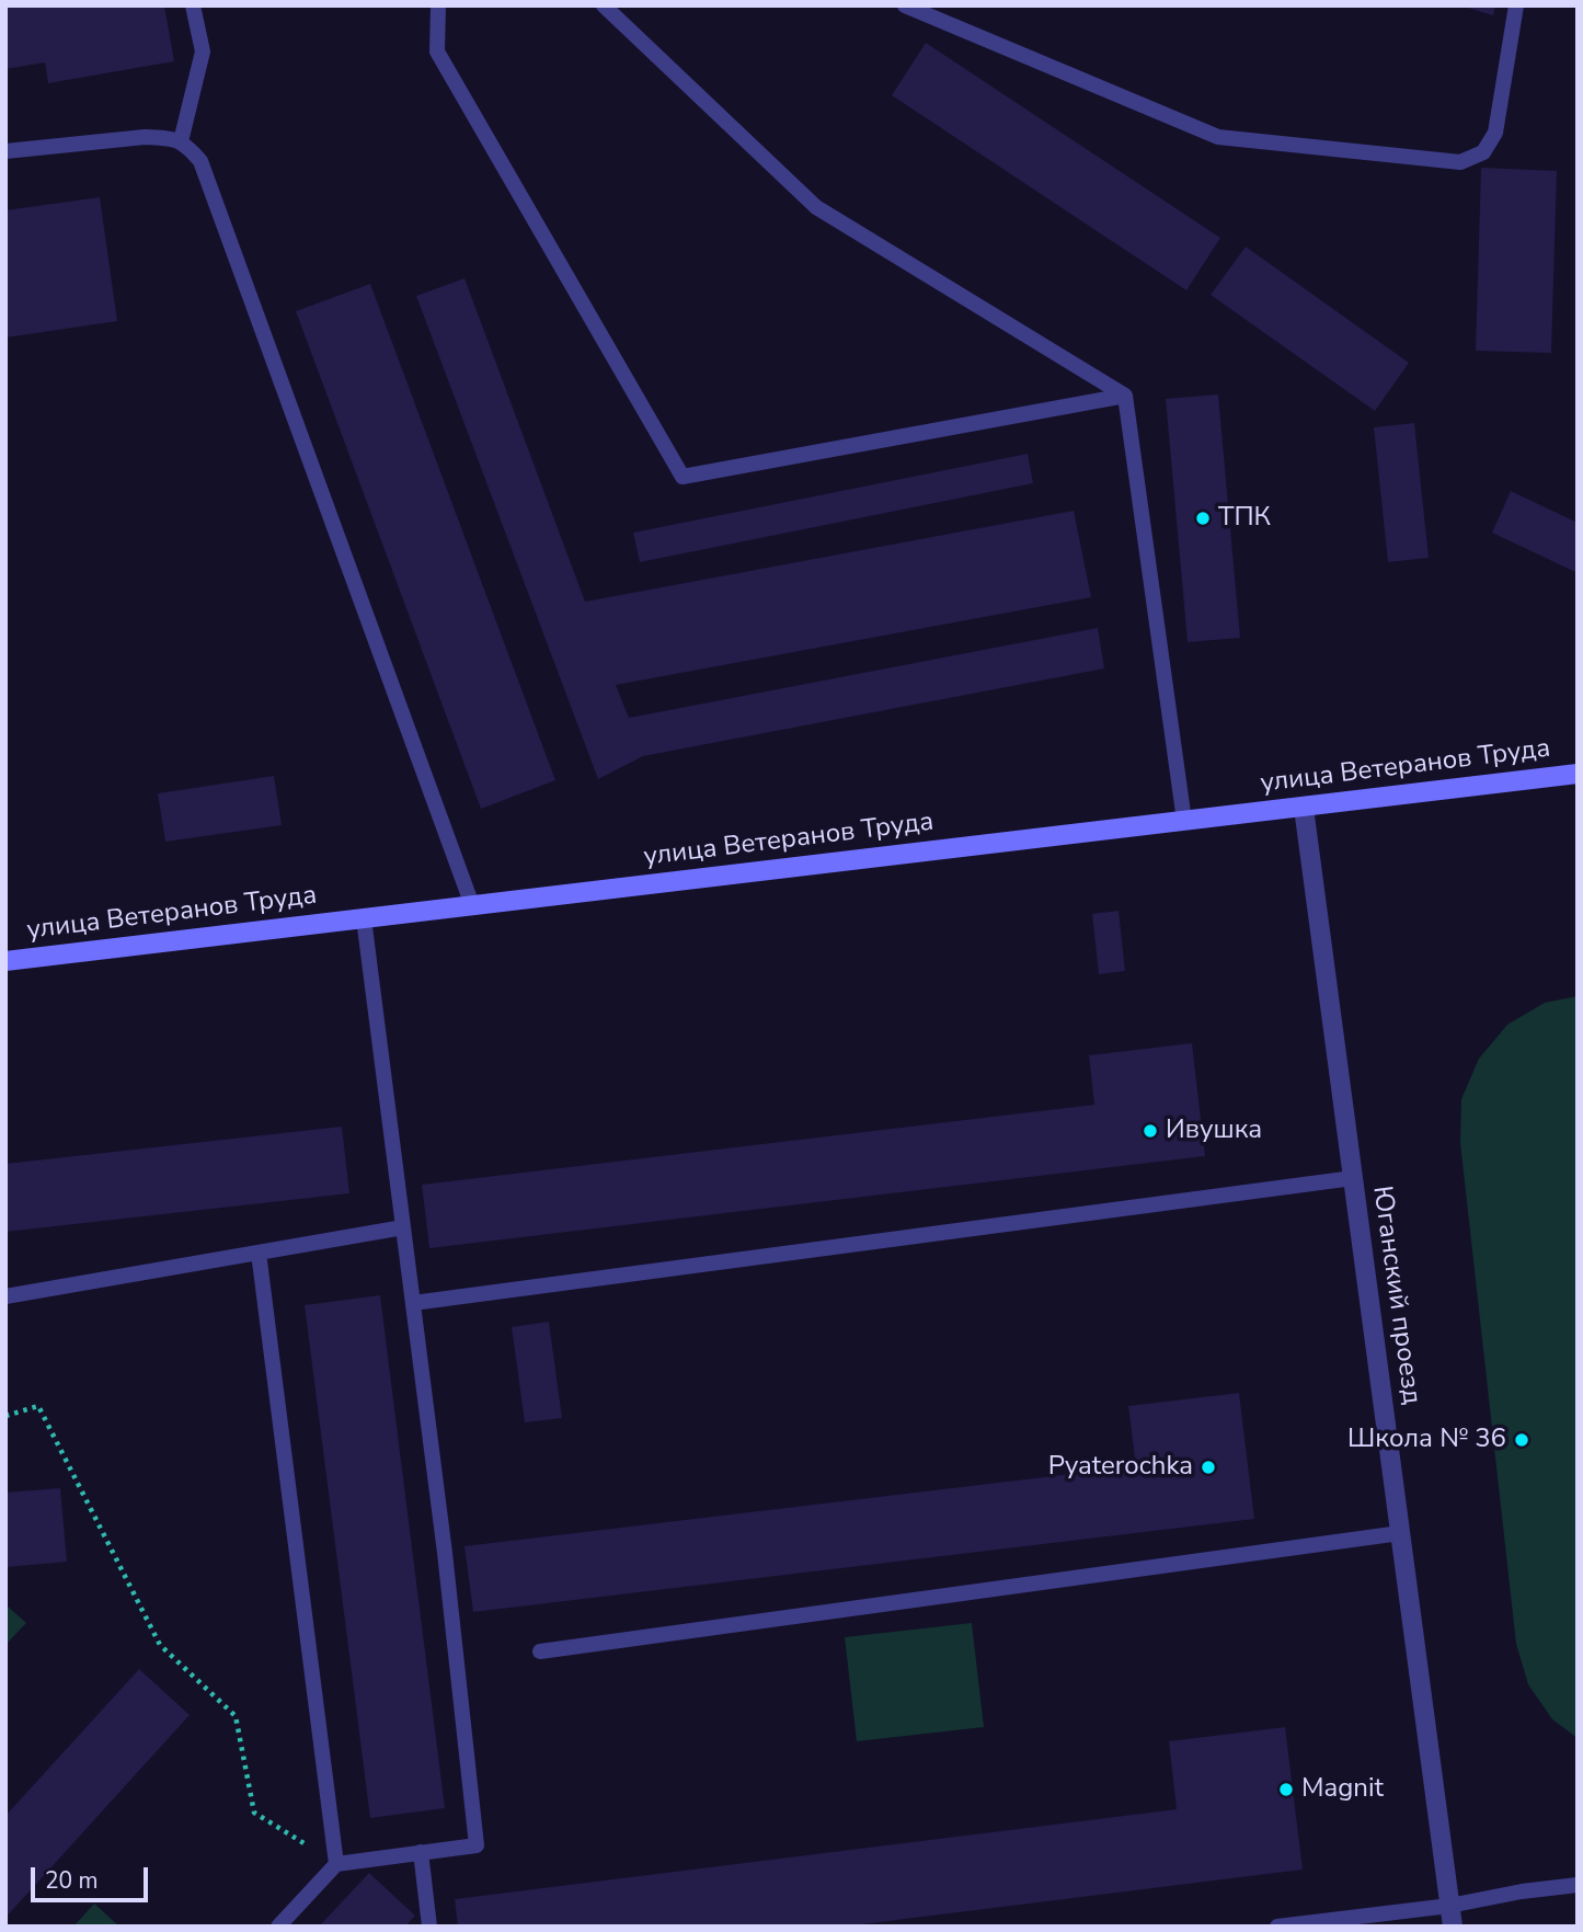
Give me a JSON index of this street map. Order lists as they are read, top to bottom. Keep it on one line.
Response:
{"streets":{"main road":["улица Ветеранов Труда"],"street":["Юганский проезд"]},"crossings":[["улица Ветеранов Труда","Юганский проезд"]],"places":["ТПК","Ивушка","Школа № 36","Pyaterochka","Magnit"],"scale_bar":"20 m"}
